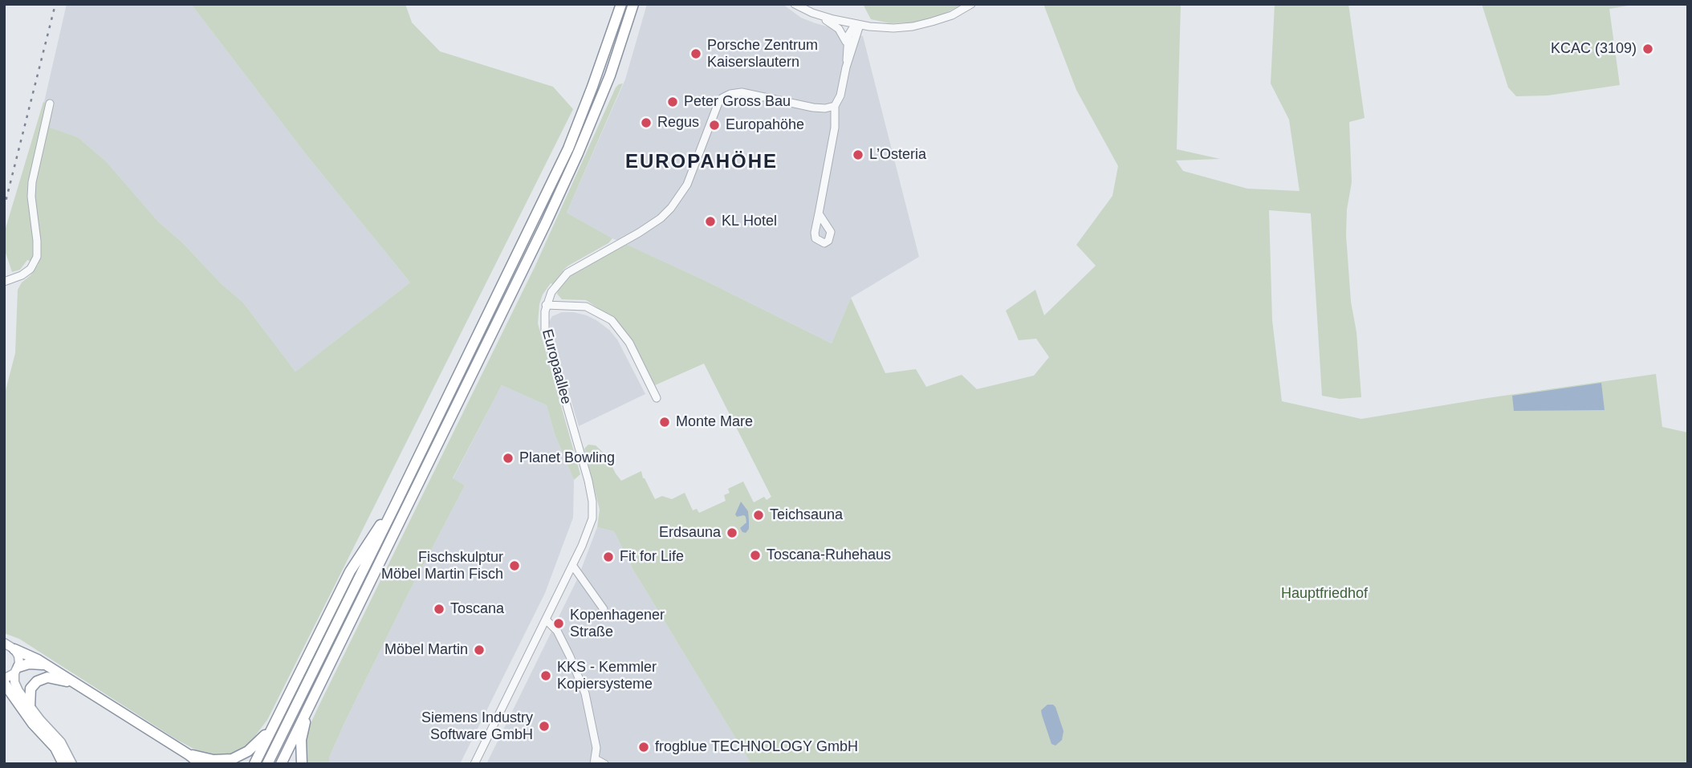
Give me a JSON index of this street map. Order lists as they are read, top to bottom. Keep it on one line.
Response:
{"streets":{"street":["Europaallee"]},"districts":["EUROPAHÖHE"],"parks":["Hauptfriedhof"],"places":["KCAC (3109)","Porsche Zentrum Kaiserslautern","Peter Gross Bau","Regus","Europahöhe","L’Osteria","KL Hotel","Monte Mare","Planet Bowling","Teichsauna","Erdsauna","Toscana-Ruhehaus","Fit for Life","Fischskulptur Möbel Martin Fisch","Toscana","Kopenhagener Straße","Möbel Martin","KKS - Kemmler Kopiersysteme","Siemens Industry Software GmbH","frogblue TECHNOLOGY GmbH"]}
